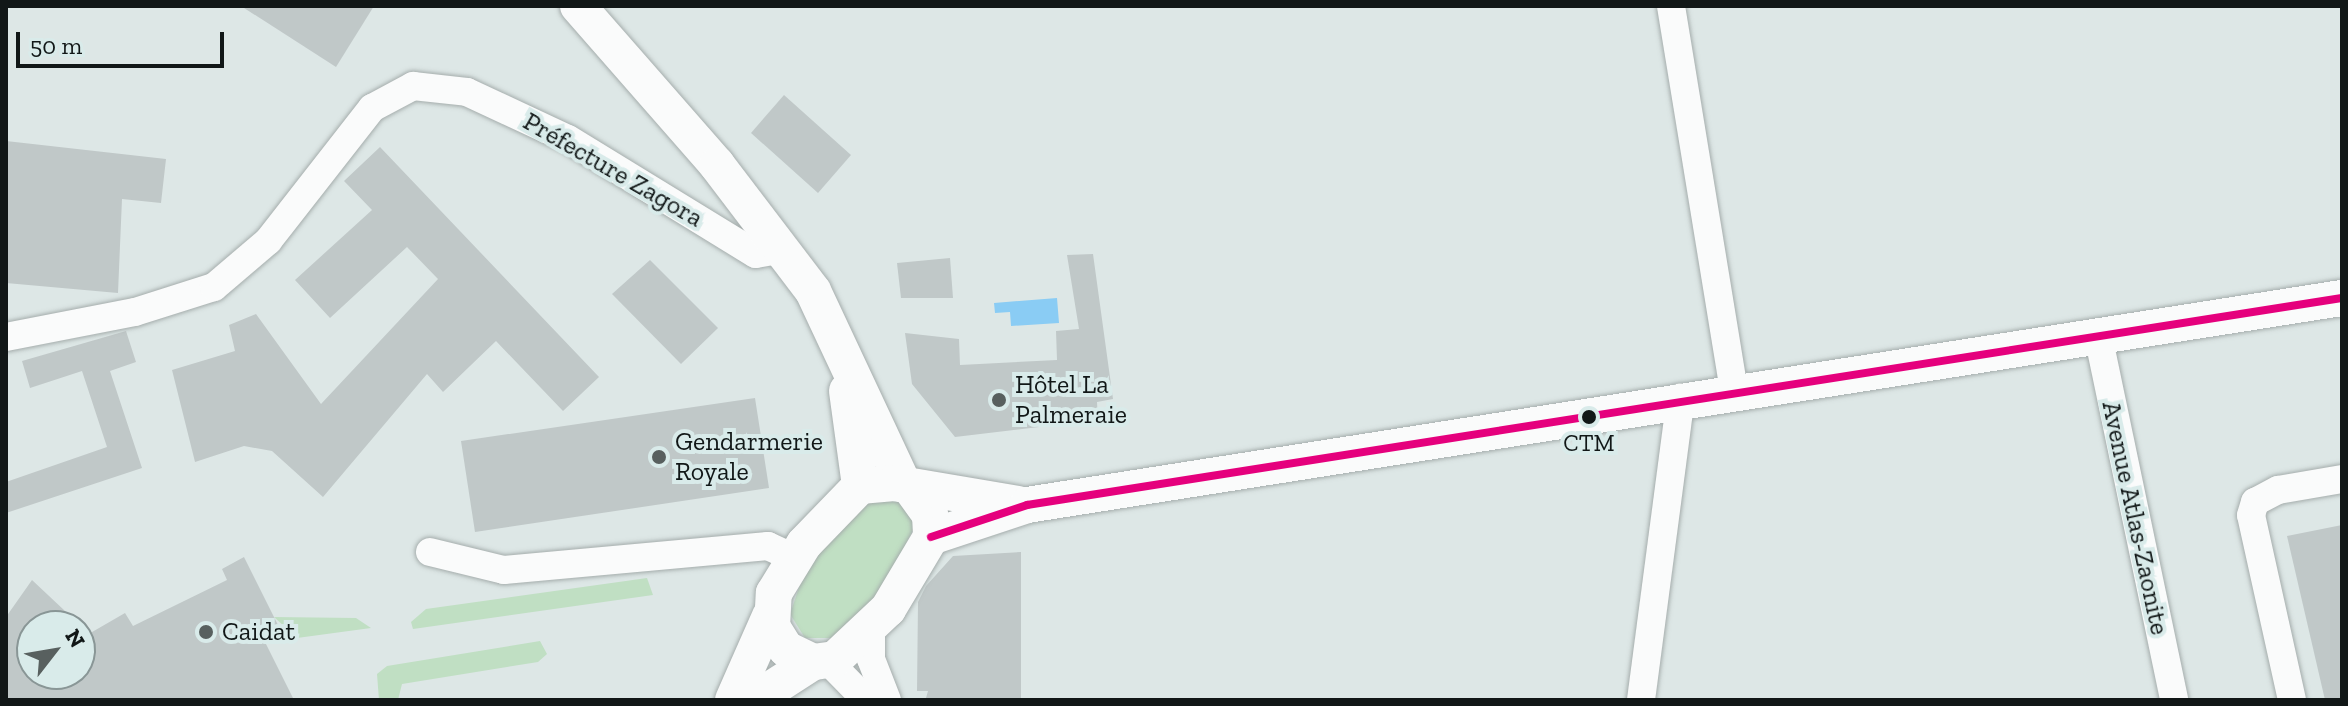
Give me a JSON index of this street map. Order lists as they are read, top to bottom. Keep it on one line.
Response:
{"streets":{"street":["Préfecture Zagora","Avenue Atlas-Zaonite"]},"places":["Hôtel La Palmeraie","CTM","Gendarmerie Royale","Caidat"],"scale_bar":"50 m","north":"top right"}
